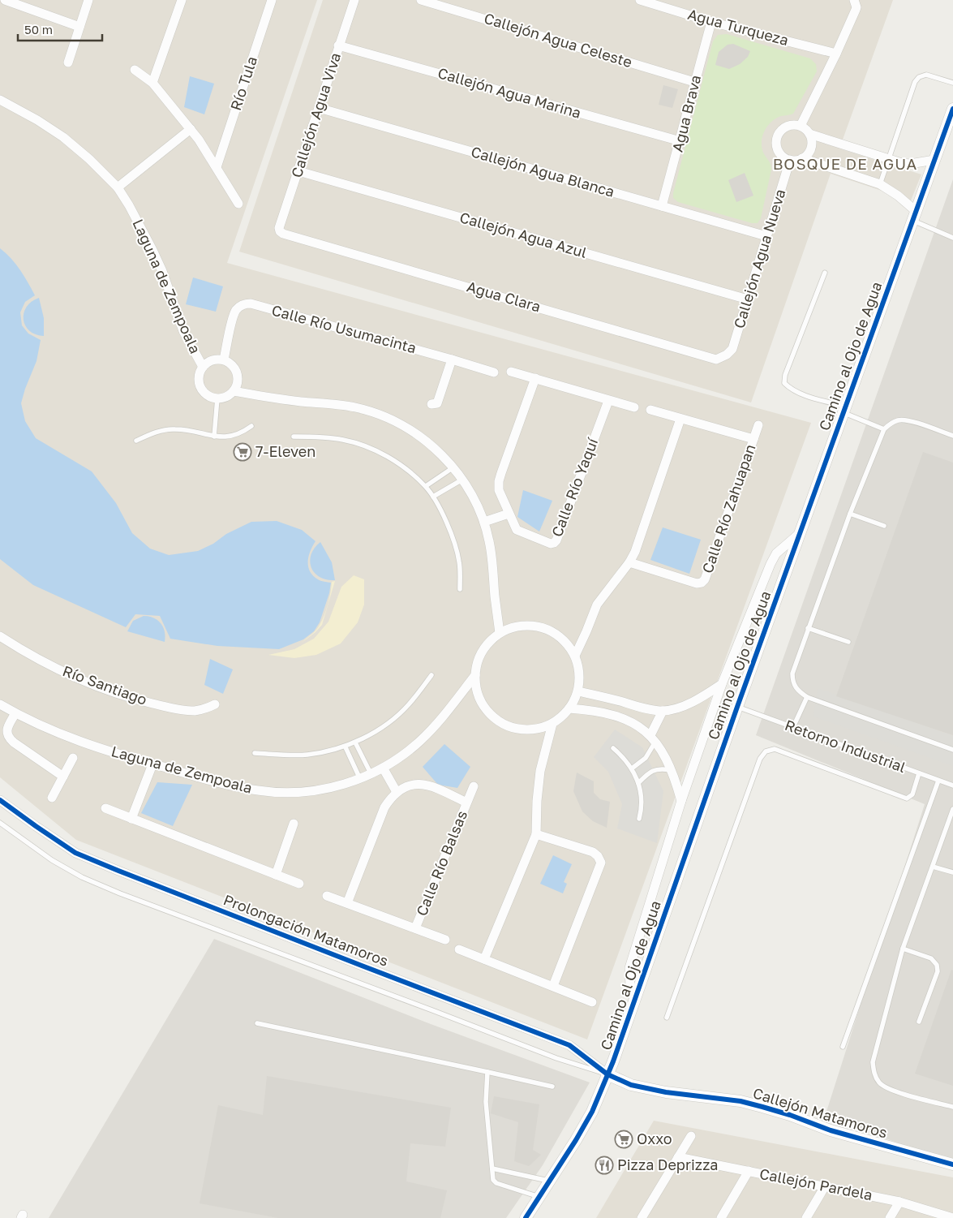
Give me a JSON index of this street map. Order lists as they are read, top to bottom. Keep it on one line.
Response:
{"streets":{"street":["Agua Turqueza","Callejón Agua Celeste","Río Tula","Callejón Agua Marina","Agua Brava","Callejón Agua Viva","Callejón Agua Blanca","Callejón Agua Azul","Callejón Agua Nueva","Laguna de Zempoala","Agua Clara","Calle Río Usumacinta","Camino al Ojo de Agua","Calle Río Yaquí","Calle Río Zahuapan","Río Santiago","Calle Río Balsas","Prolongación Matamoros","Callejón Matamoros","Callejón Pardela"],"lane":["Retorno Industrial"]},"crossings":[["Agua Turqueza","Agua Brava"],["Callejón Agua Celeste","Agua Brava"],["Callejón Agua Marina","Agua Brava"],["Callejón Agua Marina","Callejón Agua Viva"],["Agua Brava","Callejón Agua Blanca"],["Callejón Agua Viva","Callejón Agua Blanca"],["Callejón Agua Viva","Callejón Agua Azul"],["Callejón Agua Viva","Agua Clara"],["Callejón Agua Blanca","Callejón Agua Nueva"],["Callejón Agua Azul","Callejón Agua Nueva"],["Callejón Agua Nueva","Agua Clara"],["Laguna de Zempoala","Calle Río Usumacinta"],["Camino al Ojo de Agua","Retorno Industrial"],["Camino al Ojo de Agua","Prolongación Matamoros"],["Camino al Ojo de Agua","Callejón Matamoros"],["Prolongación Matamoros","Callejón Matamoros"]],"districts":["BOSQUE DE AGUA"],"places":{"supermarket":["7-Eleven","Oxxo"],"restaurant":["Pizza Deprizza"]},"scale_bar":"50 m"}
